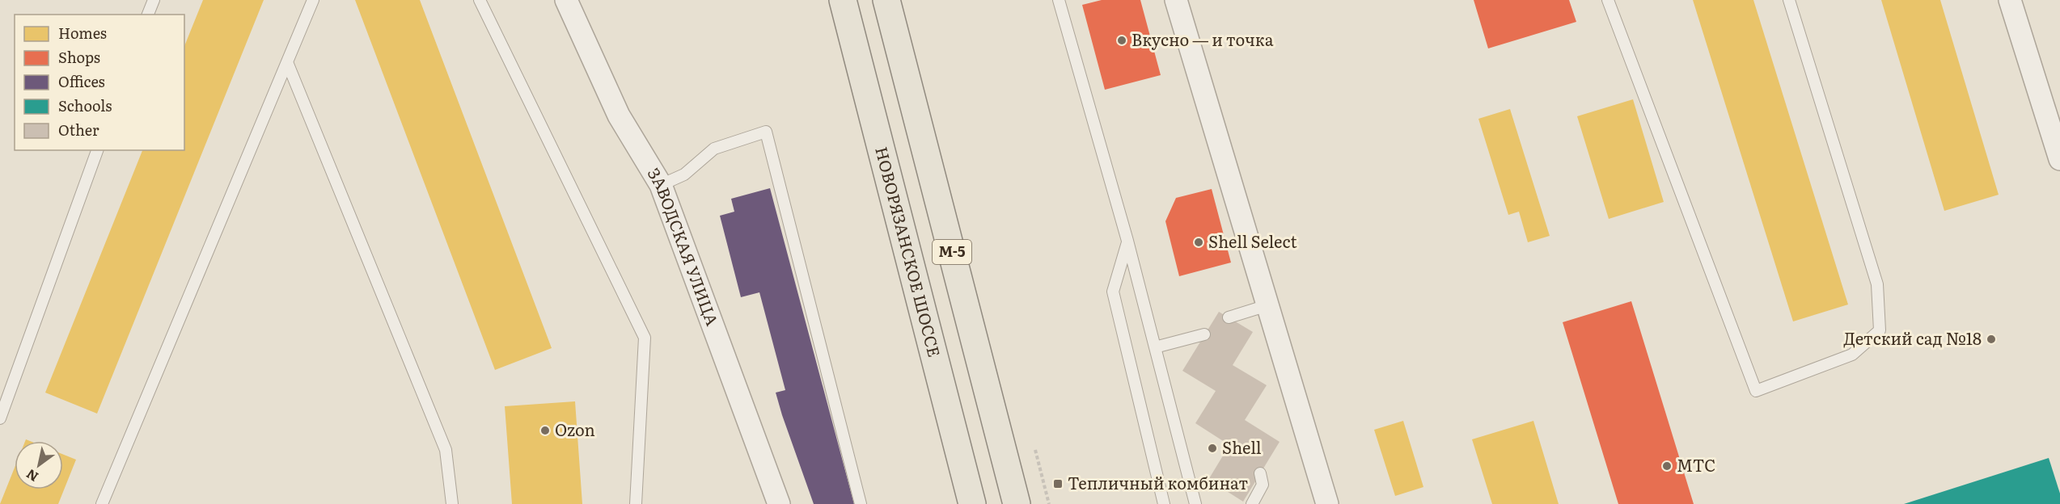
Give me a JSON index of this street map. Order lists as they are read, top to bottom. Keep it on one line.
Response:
{"streets":{"main road":["НОВОРЯЗАНСКОЕ ШОССЕ","М-5"],"street":["ЗАВОДСКАЯ УЛИЦА"]},"places":{"other":["Вкусно — и точка","Shell Select","Детский сад №18","Ozon","Shell","МТС"],"transit":["Тепличный комбинат"]},"legend":["Homes","Shops","Offices","Schools","Other"],"north":"bottom left"}
